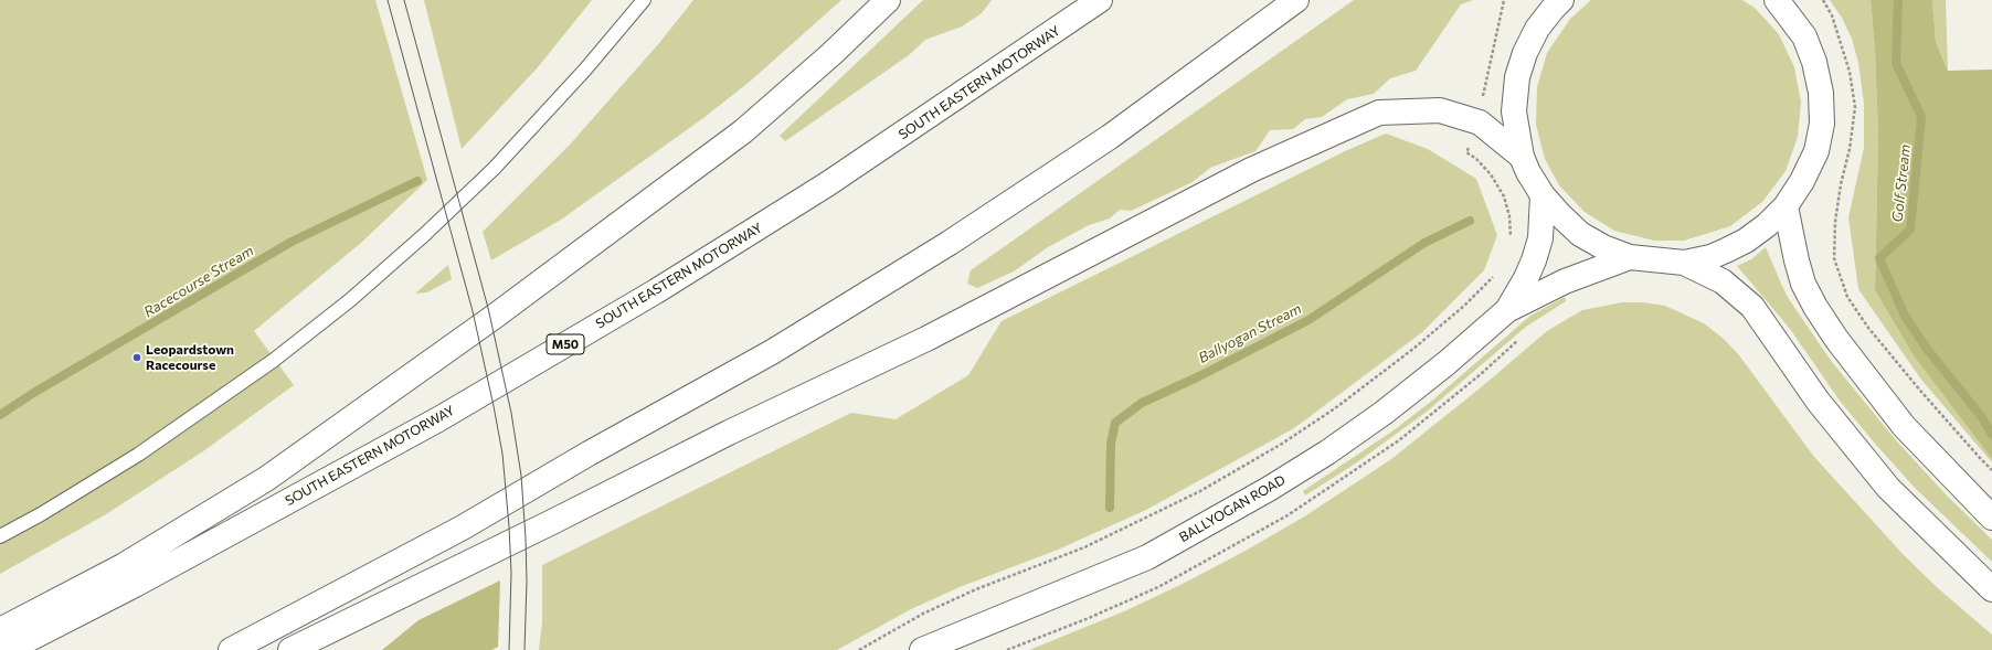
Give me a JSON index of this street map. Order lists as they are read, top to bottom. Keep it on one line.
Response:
{"streets":{"main road":["SOUTH EASTERN MOTORWAY","M50","BALLYOGAN ROAD"]},"water":["Golf Stream","Racecourse Stream","Ballyogan Stream"],"places":["Leopardstown Racecourse"]}
